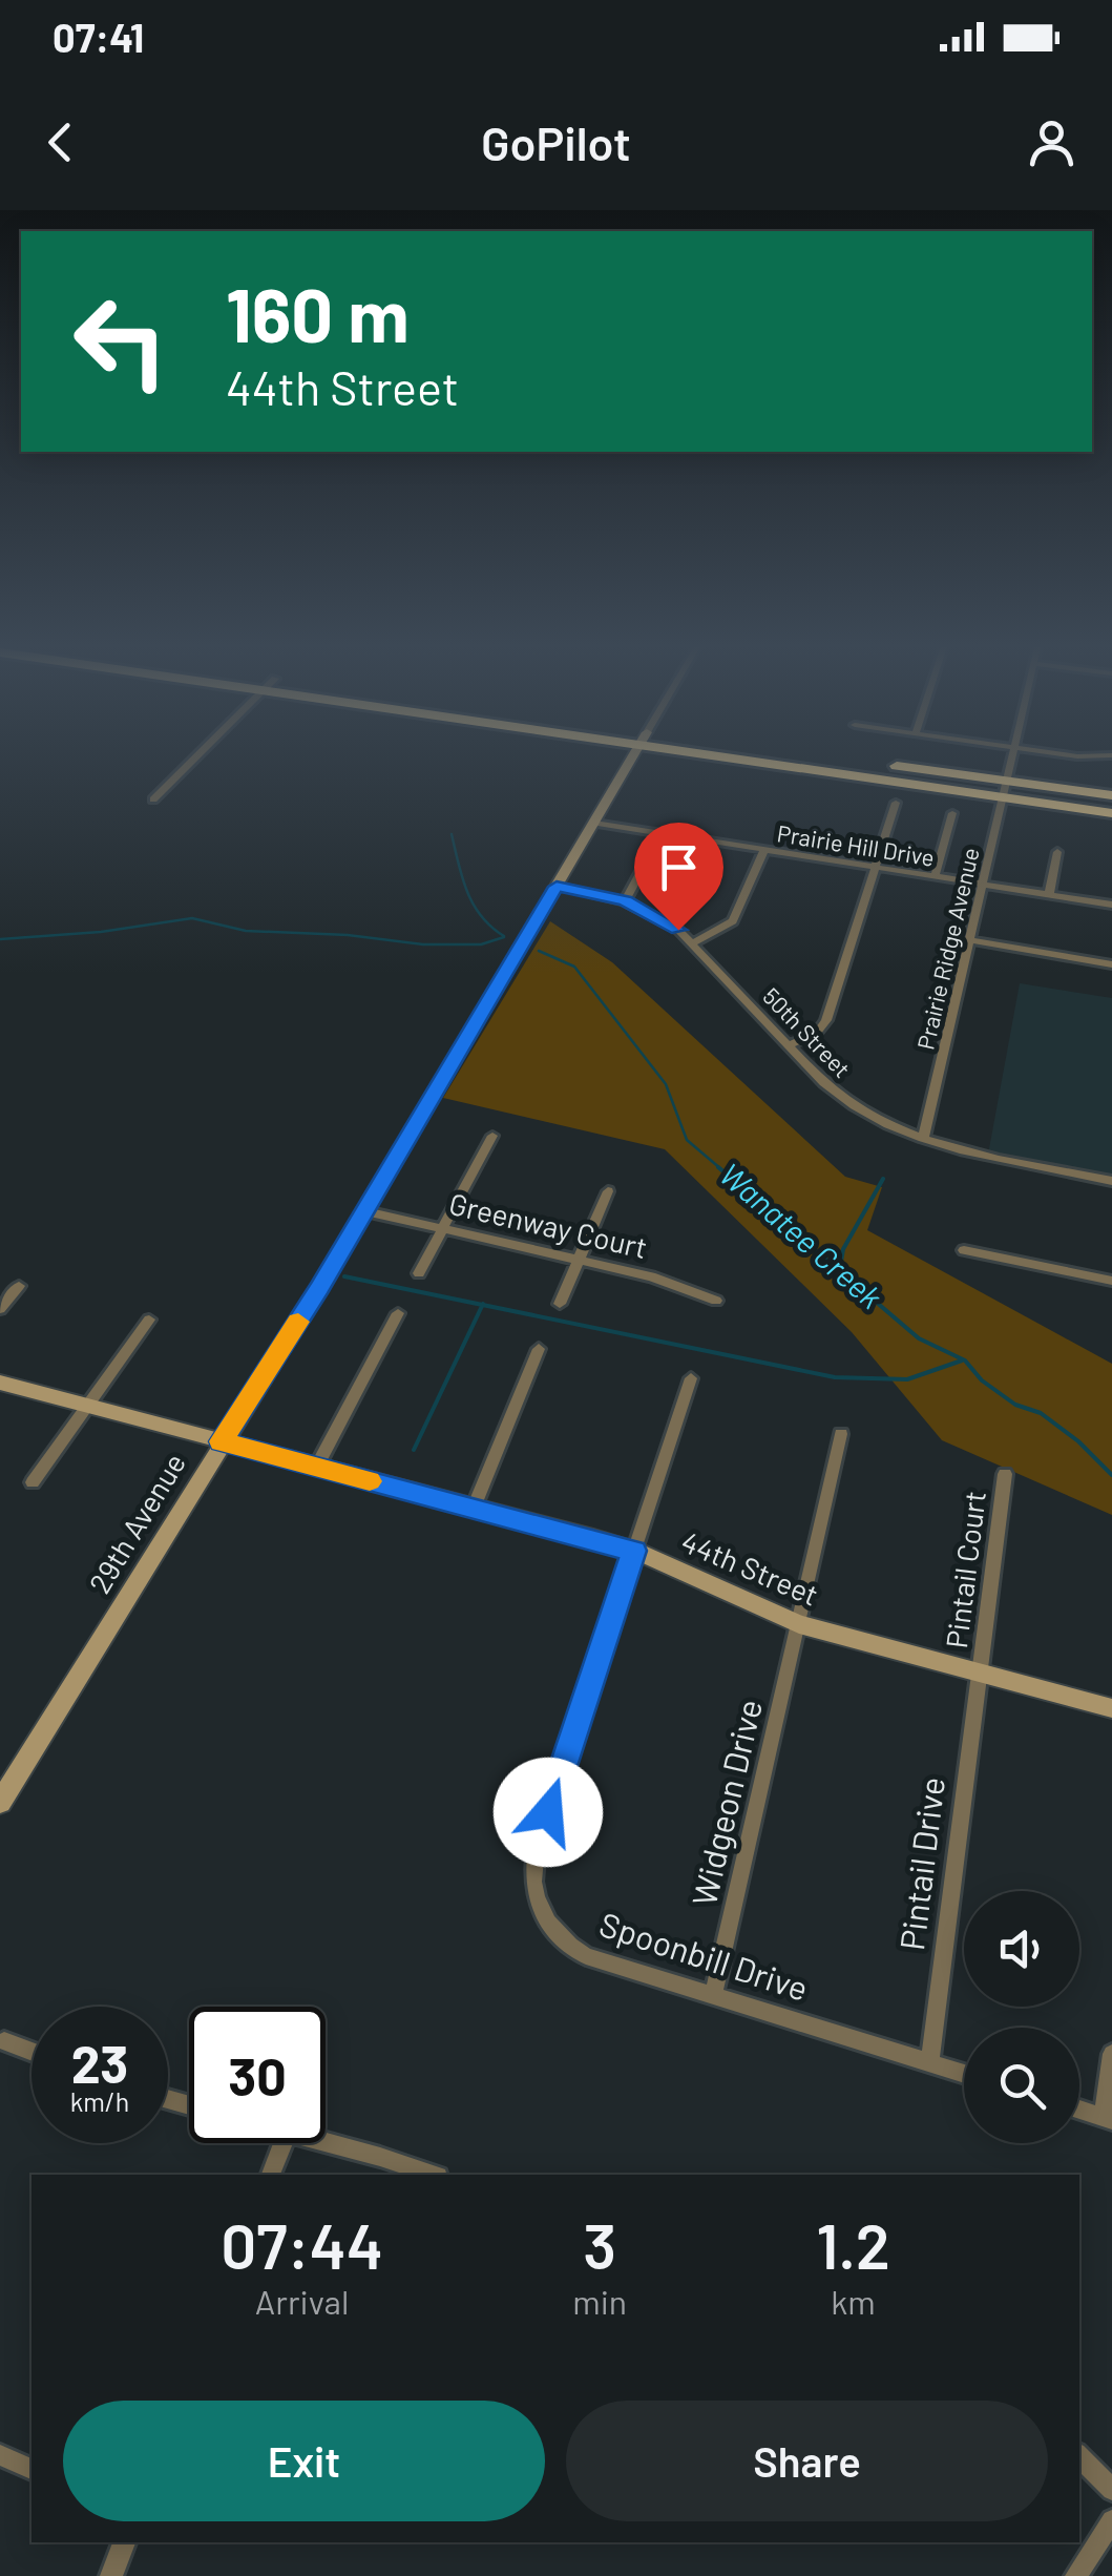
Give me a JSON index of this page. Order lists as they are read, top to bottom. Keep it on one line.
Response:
{"streets":{"street":["Prairie Hill Drive","Prairie Ridge Avenue","50th Street","Greenway Court","29th Avenue","44th Street","Pintail Court","Widgeon Drive","Pintail Drive","Spoonbill Drive"]},"crossings":[["Prairie Hill Drive","Prairie Ridge Avenue"],["Prairie Hill Drive","29th Avenue"],["Prairie Ridge Avenue","50th Street"],["50th Street","29th Avenue"],["Greenway Court","29th Avenue"],["29th Avenue","44th Street"],["44th Street","Pintail Court"],["44th Street","Widgeon Drive"],["44th Street","Pintail Drive"],["44th Street","Spoonbill Drive"],["Pintail Court","Pintail Drive"],["Widgeon Drive","Spoonbill Drive"],["Pintail Drive","Spoonbill Drive"]],"water":["Wanatee Creek"],"page":{"status":"07:41","header":"GoPilot","turn":["160 m","44th Street"],"speed":"23 km/h","limit":"30","eta":["07:44","Arrival","3","min","1.2","km"],"buttons":["Exit","Share"]}}
